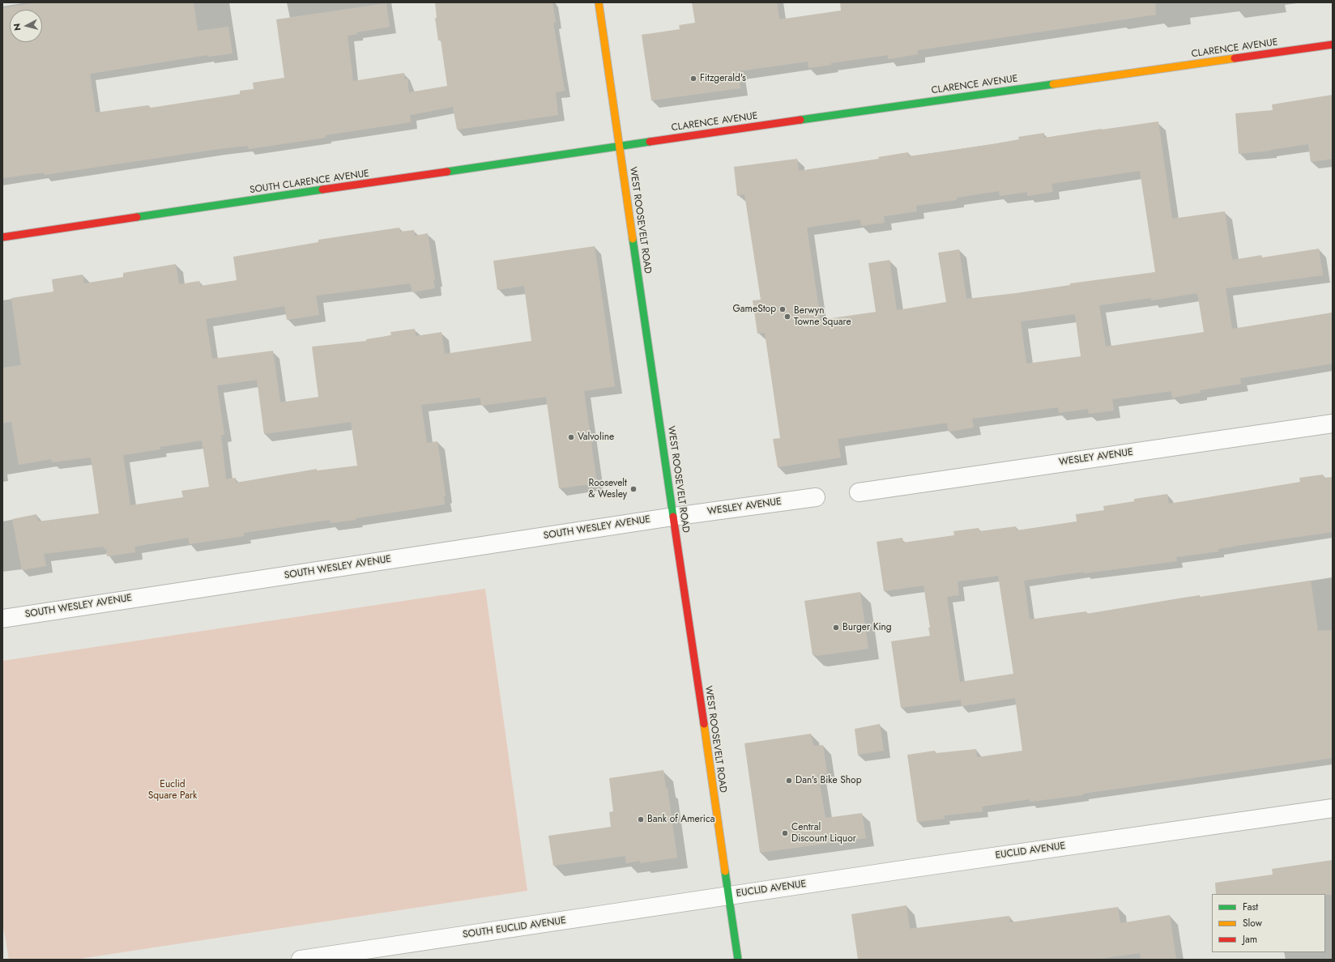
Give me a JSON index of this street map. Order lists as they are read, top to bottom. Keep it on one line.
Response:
{"streets":{"street":["CLARENCE AVENUE","SOUTH CLARENCE AVENUE","WEST ROOSEVELT ROAD","WESLEY AVENUE","SOUTH WESLEY AVENUE","EUCLID AVENUE","SOUTH EUCLID AVENUE"]},"crossings":[["CLARENCE AVENUE","SOUTH CLARENCE AVENUE"],["CLARENCE AVENUE","WEST ROOSEVELT ROAD"],["SOUTH CLARENCE AVENUE","WEST ROOSEVELT ROAD"],["WEST ROOSEVELT ROAD","WESLEY AVENUE"],["WEST ROOSEVELT ROAD","SOUTH WESLEY AVENUE"],["WEST ROOSEVELT ROAD","EUCLID AVENUE"],["WEST ROOSEVELT ROAD","SOUTH EUCLID AVENUE"],["WESLEY AVENUE","SOUTH WESLEY AVENUE"],["EUCLID AVENUE","SOUTH EUCLID AVENUE"]],"parks":["Euclid Square Park"],"places":["Fitzgerald's","GameStop","Berwyn Towne Square","Valvoline","Roosevelt & Wesley","Burger King","Dan's Bike Shop","Bank of America","Central Discount Liquor"],"legend":["Fast","Slow","Jam"],"north":"left"}
